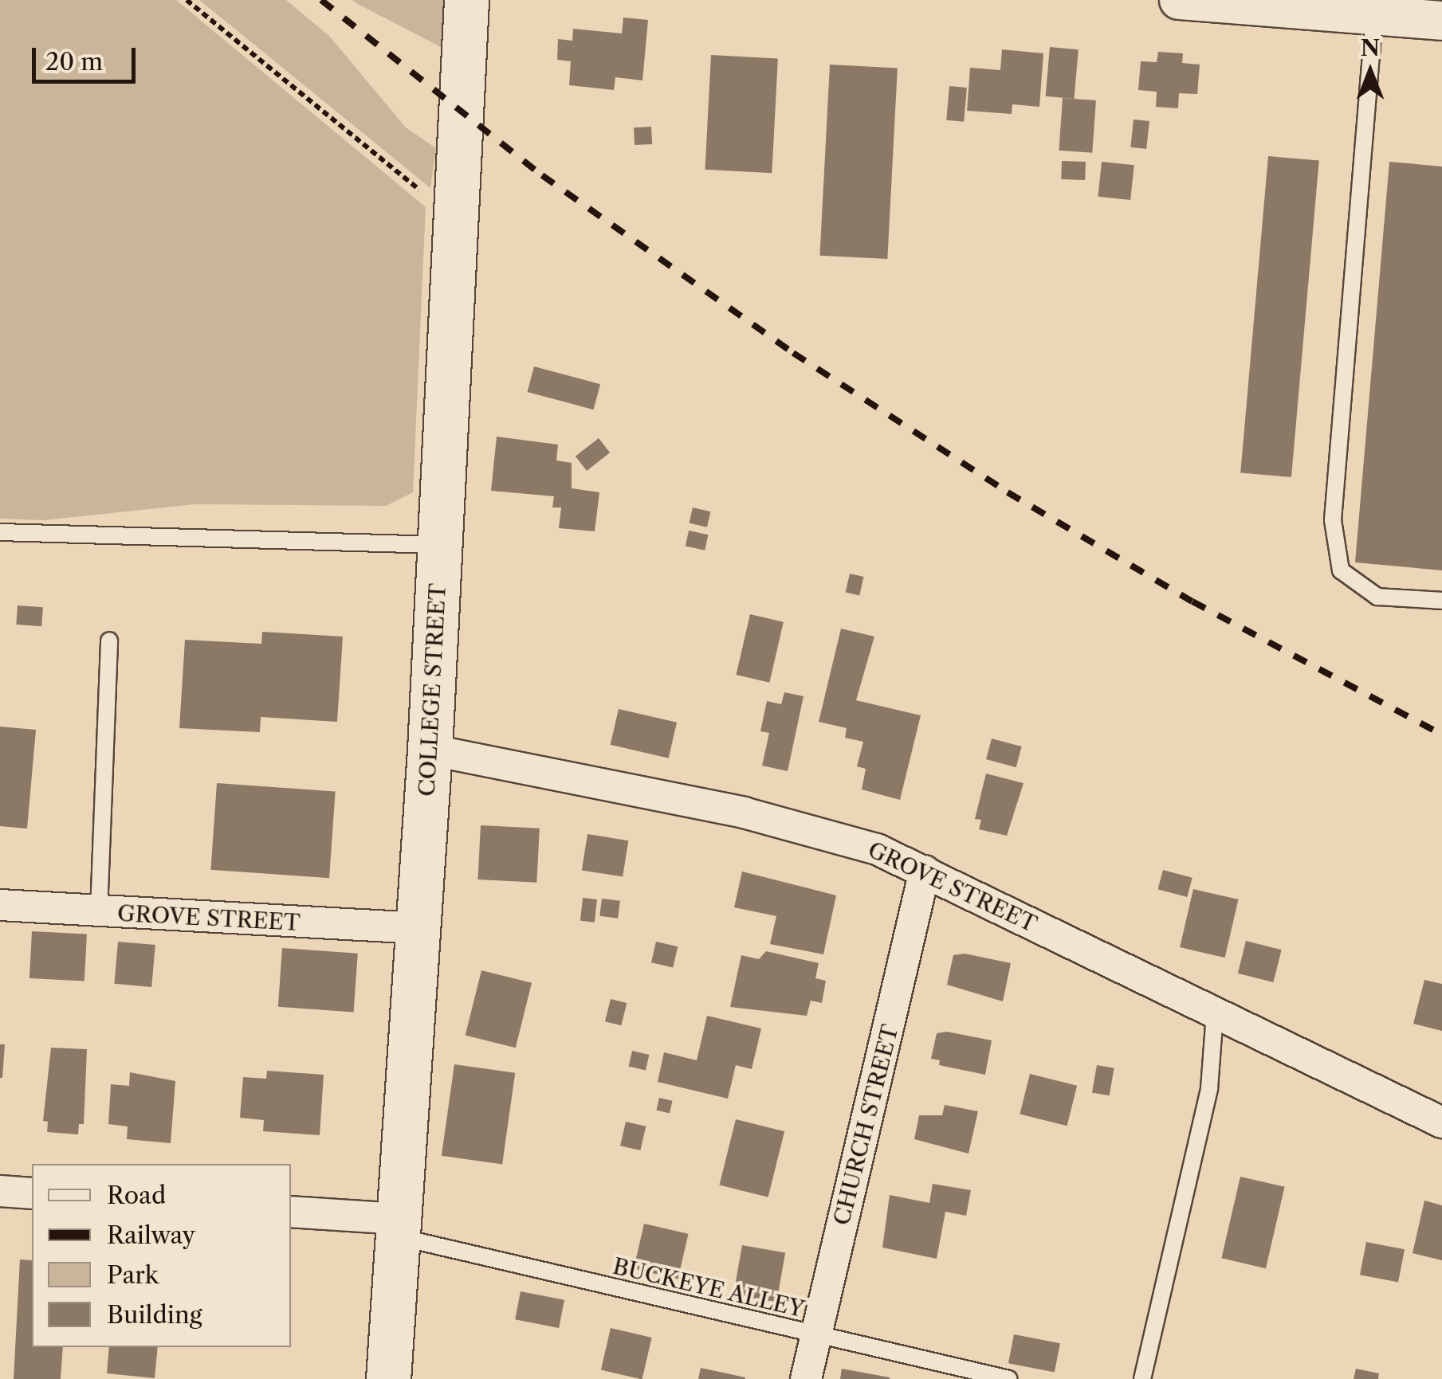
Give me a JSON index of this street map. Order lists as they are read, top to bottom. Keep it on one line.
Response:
{"streets":{"main road":["COLLEGE STREET"],"street":["GROVE STREET","CHURCH STREET"],"lane":["BUCKEYE ALLEY"]},"crossings":[["COLLEGE STREET","GROVE STREET"],["COLLEGE STREET","BUCKEYE ALLEY"],["GROVE STREET","CHURCH STREET"],["CHURCH STREET","BUCKEYE ALLEY"]],"legend":["Road","Railway","Park","Building"],"scale_bar":"20 m","north":"top"}
